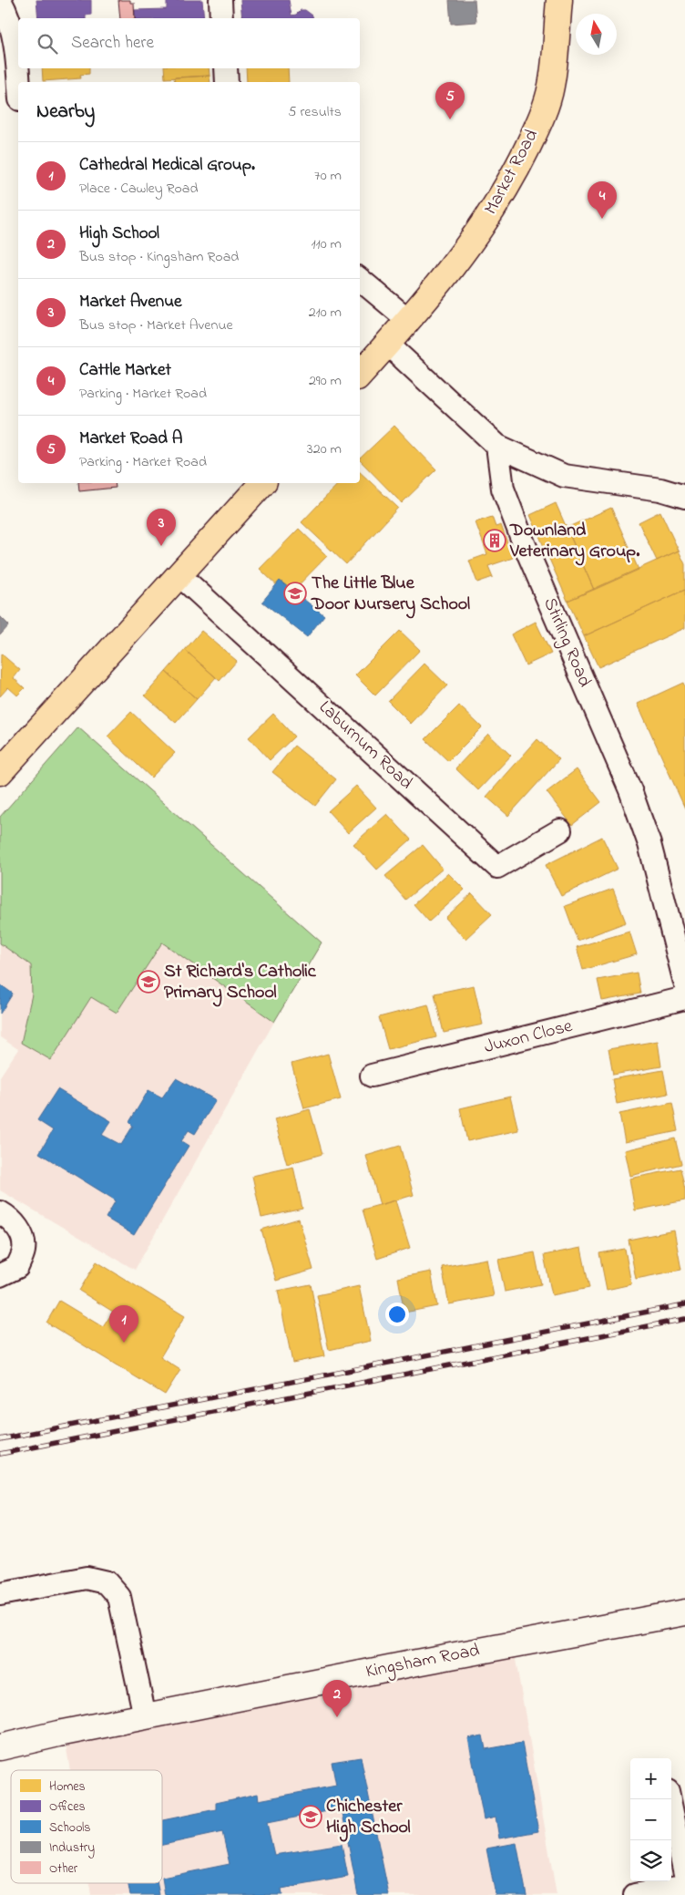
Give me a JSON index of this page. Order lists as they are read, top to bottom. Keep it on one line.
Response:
{"streets":{"main road":["Market Road"],"street":["Stirling Road","Laburnum Road","Juxon Close","Kingsham Road"]},"places":{"building":["Downland Veterinary Group."],"school or university":["The Little Blue Door Nursery School","St Richard's Catholic Primary School","Chichester High School"]},"legend":["Homes","Offices","Schools","Industry","Other"],"north":"top","page":{"search":"Search here","pins":["5","4","3","1","2"],"heading":["Nearby","5 results"],"list":[{"mark":"1","name":"Cathedral Medical Group.","note":"Place · Cawley Road","value":"70 m"},{"mark":"2","name":"High School","note":"Bus stop · Kingsham Road","value":"110 m"},{"mark":"3","name":"Market Avenue","note":"Bus stop · Market Avenue","value":"210 m"},{"mark":"4","name":"Cattle Market","note":"Parking · Market Road","value":"290 m"},{"mark":"5","name":"Market Road A","note":"Parking · Market Road","value":"320 m"}],"map_buttons":["+","−"]}}
